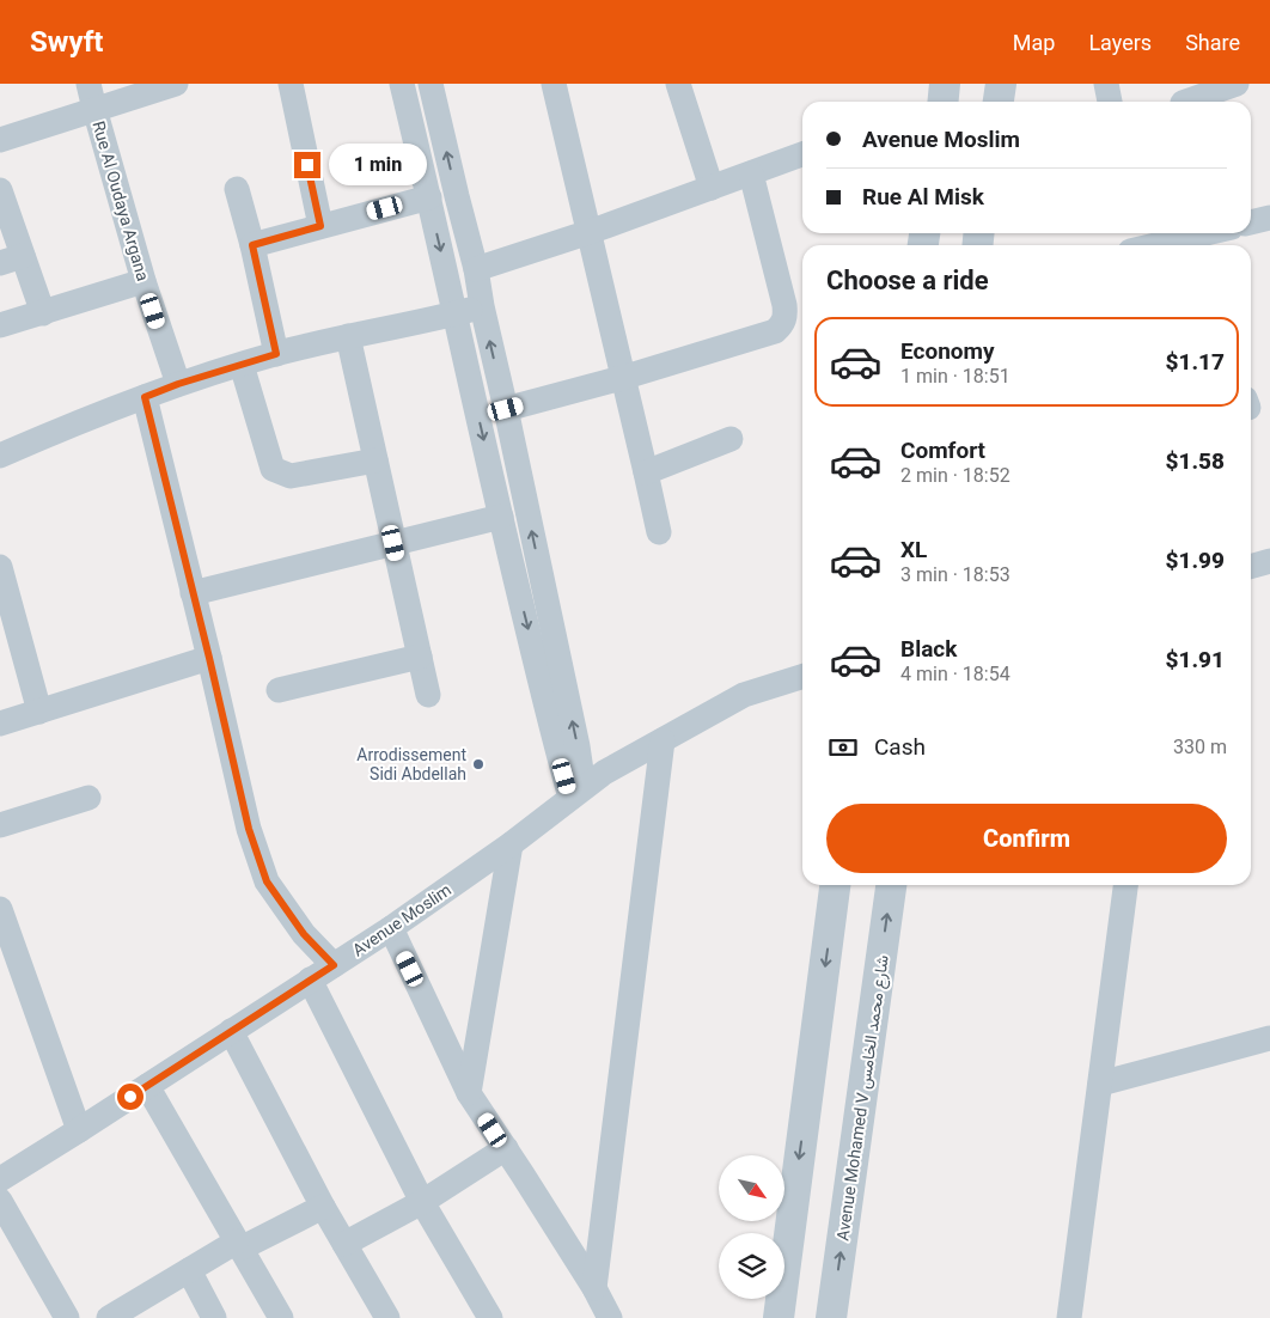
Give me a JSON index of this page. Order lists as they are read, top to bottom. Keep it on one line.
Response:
{"streets":{"street":["Rue Al Oudaya Argana","Avenue Moslim","Avenue Mohamed V شارع محمد الخامس"]},"places":["Arrodissement Sidi Abdellah"],"north":"bottom right","page":{"header":"Swyft","nav":["Map","Layers","Share"],"banner":["Avenue Moslim","Rue Al Misk"],"bubble":"1 min","heading":"Choose a ride","list":[{"name":"Economy","note":"1 min · 18:51","value":"$1.17"},{"name":"Comfort","note":"2 min · 18:52","value":"$1.58"},{"name":"XL","note":"3 min · 18:53","value":"$1.99"},{"name":"Black","note":"4 min · 18:54","value":"$1.91"}],"pay":["Cash","330 m"],"buttons":"Confirm"}}
